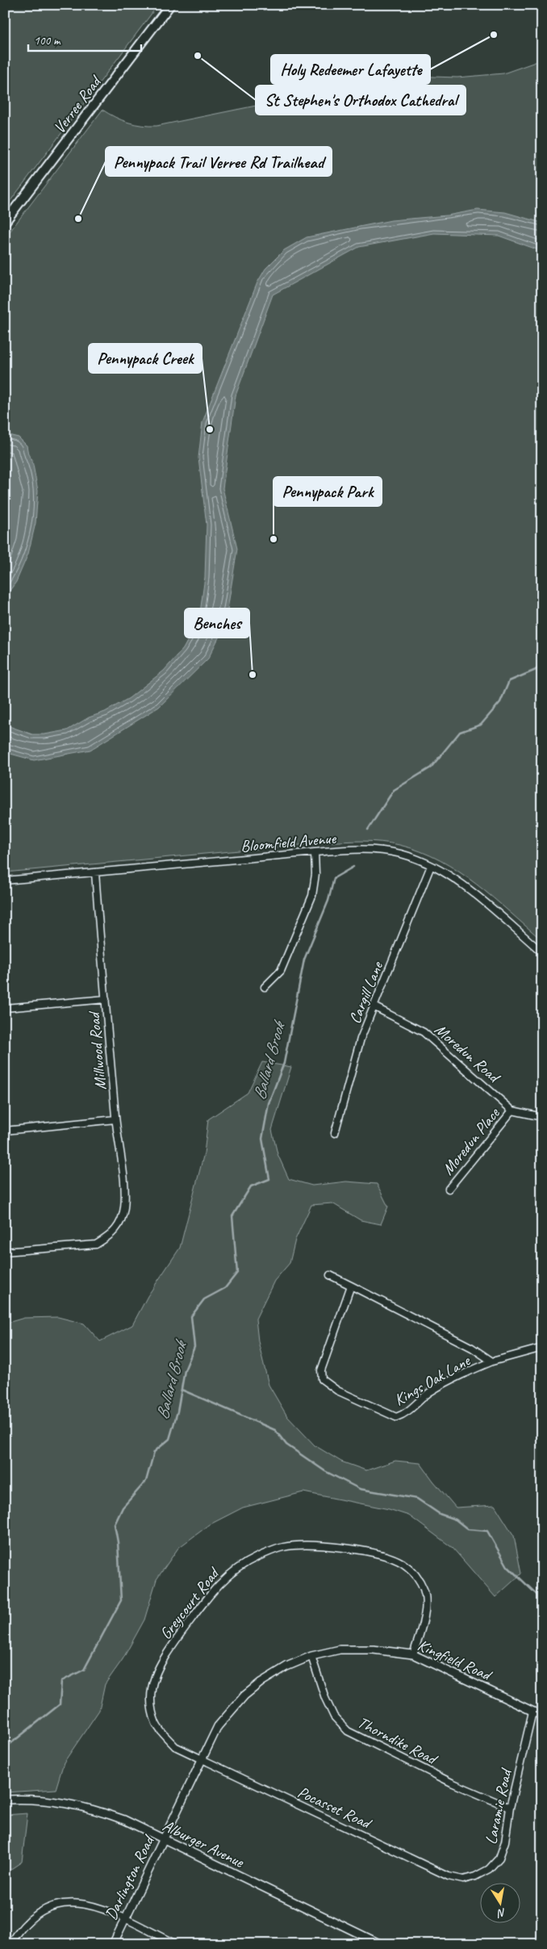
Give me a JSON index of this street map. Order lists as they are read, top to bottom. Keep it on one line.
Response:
{"streets":{"main road":["Verree Road"],"street":["Bloomfield Avenue","Cargill Lane","Millwood Road","Moredun Road","Moredun Place","Kings Oak Lane","Greycourt Road","Kingfield Road","Thorndike Road","Pocasset Road","Laramie Road","Alburger Avenue","Darlington Road"]},"crossings":[["Bloomfield Avenue","Cargill Lane"],["Bloomfield Avenue","Millwood Road"],["Cargill Lane","Moredun Road"],["Moredun Road","Moredun Place"],["Greycourt Road","Kingfield Road"],["Greycourt Road","Pocasset Road"],["Greycourt Road","Darlington Road"],["Kingfield Road","Thorndike Road"],["Kingfield Road","Pocasset Road"],["Kingfield Road","Laramie Road"],["Kingfield Road","Darlington Road"],["Thorndike Road","Laramie Road"],["Pocasset Road","Laramie Road"],["Pocasset Road","Darlington Road"],["Alburger Avenue","Darlington Road"]],"water":["Ballard Brook"],"places":["Holy Redeemer Lafayette","St Stephen's Orthodox Cathedral","Pennypack Trail Verree Rd Trailhead","Pennypack Creek","Pennypack Park","Benches"],"scale_bar":"100 m","north":"bottom"}
